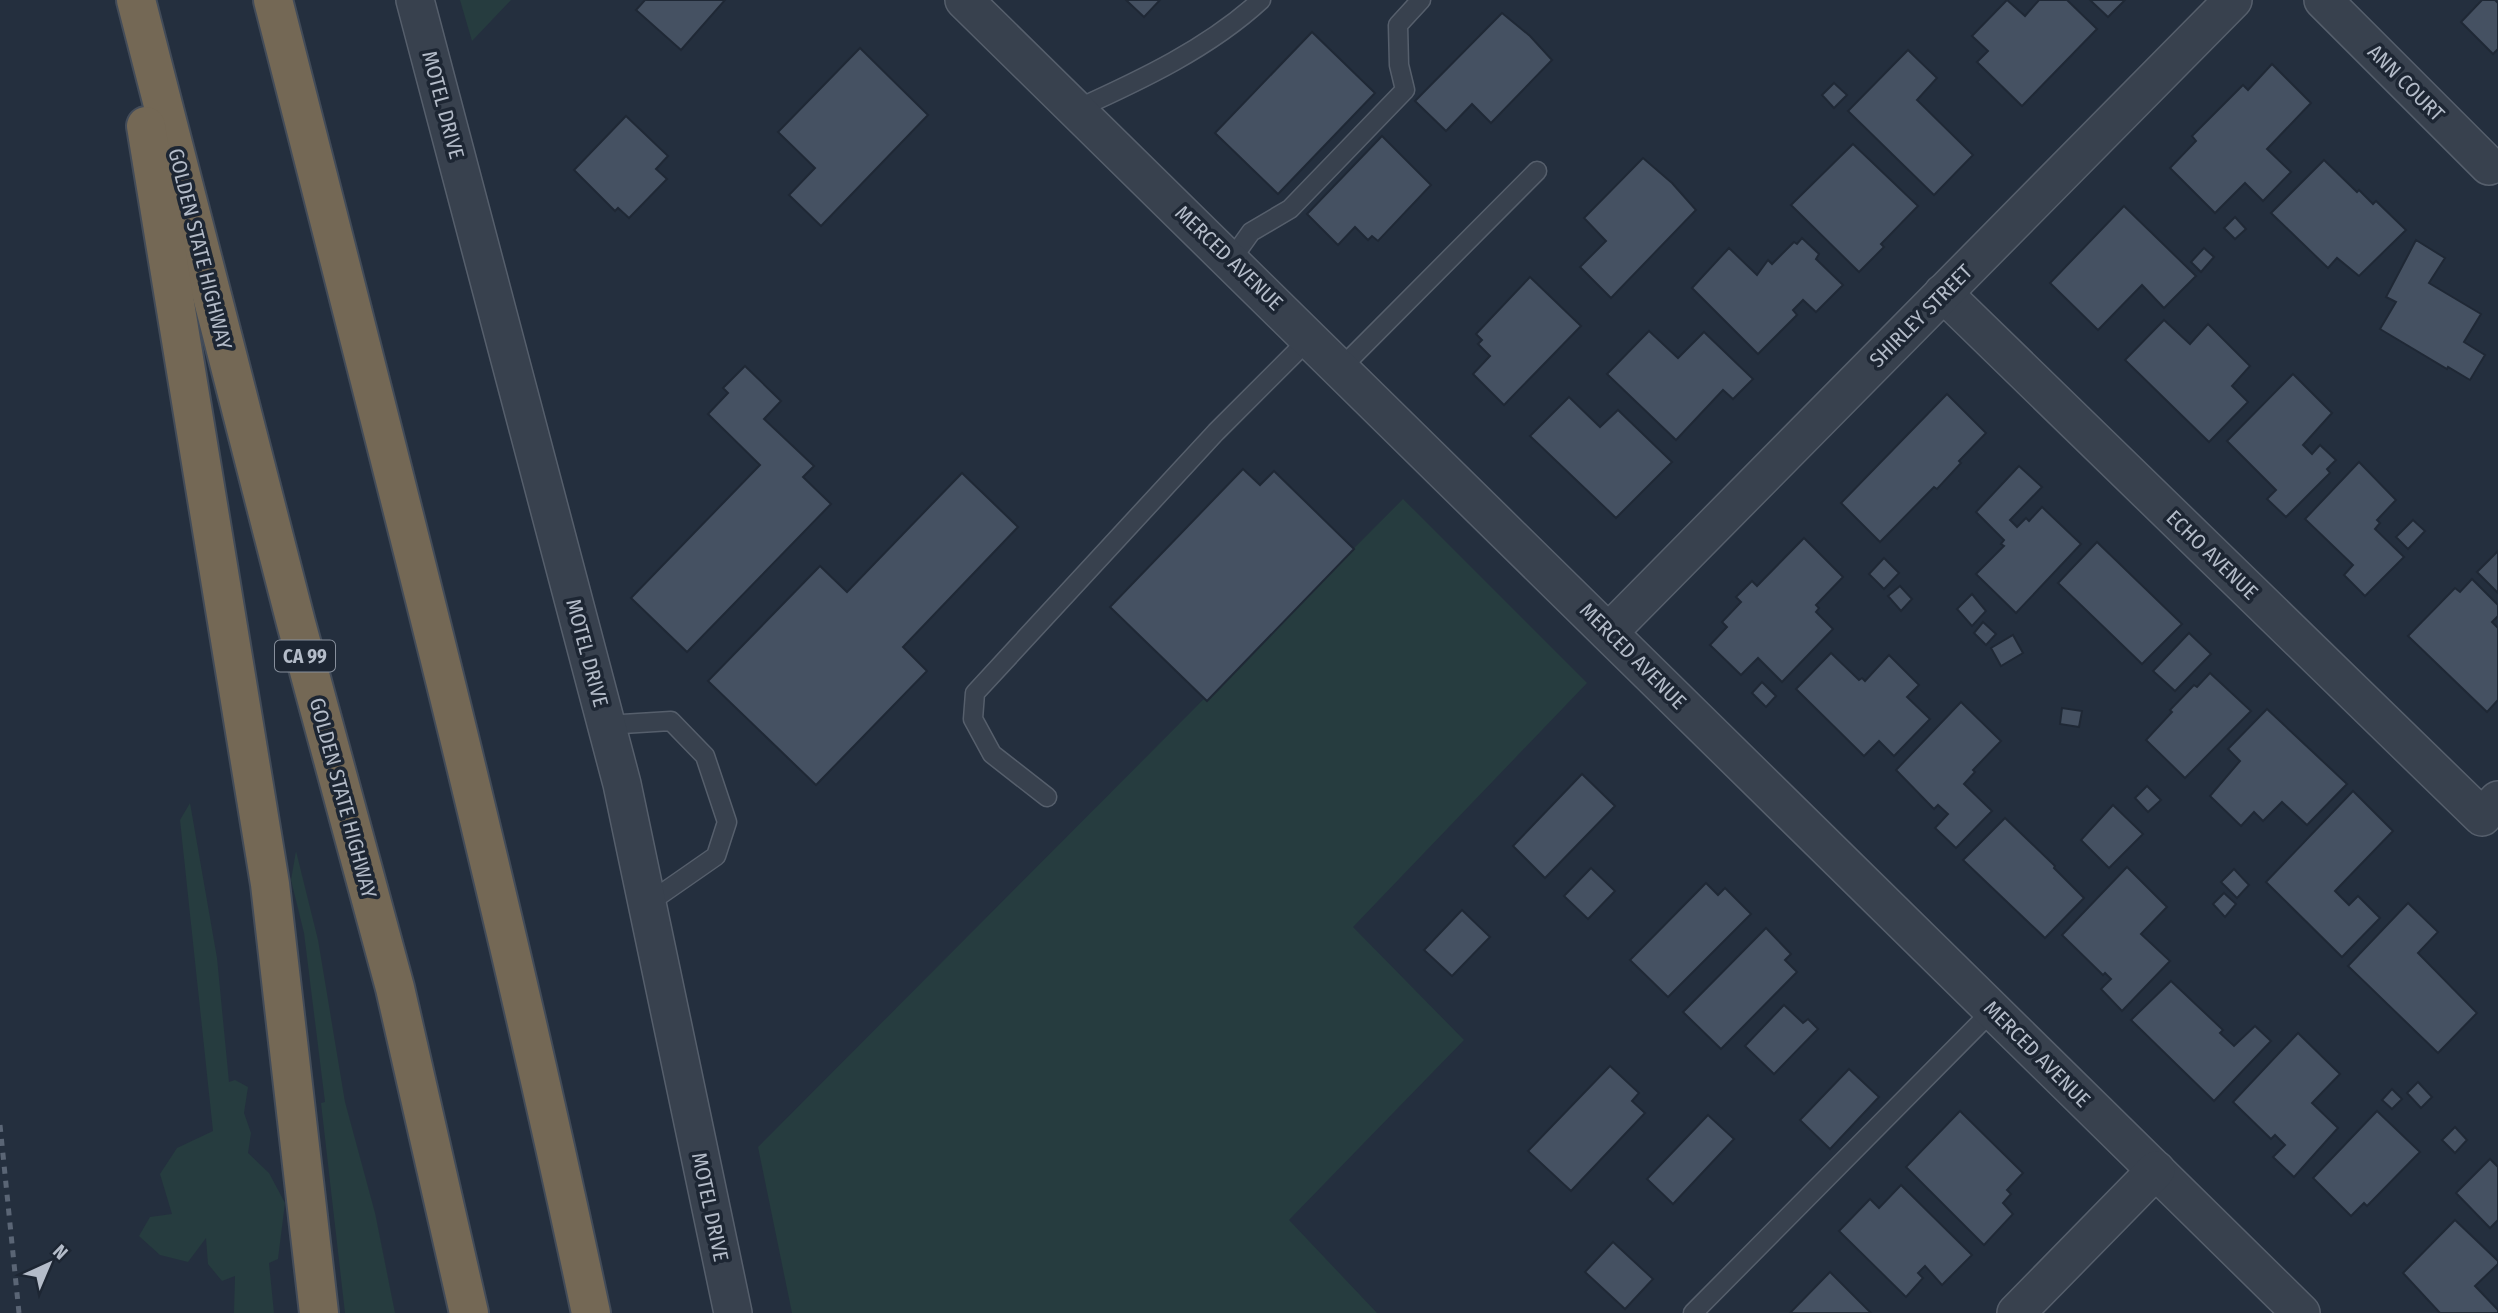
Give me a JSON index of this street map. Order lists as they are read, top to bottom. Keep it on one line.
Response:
{"streets":{"highway":["GOLDEN STATE HIGHWAY","CA 99"],"street":["ANN COURT","MOTEL DRIVE","MERCED AVENUE","SHIRLEY STREET","ECHO AVENUE"]},"crossings":[["MERCED AVENUE","SHIRLEY STREET"],["SHIRLEY STREET","ECHO AVENUE"]],"north":"top right"}
